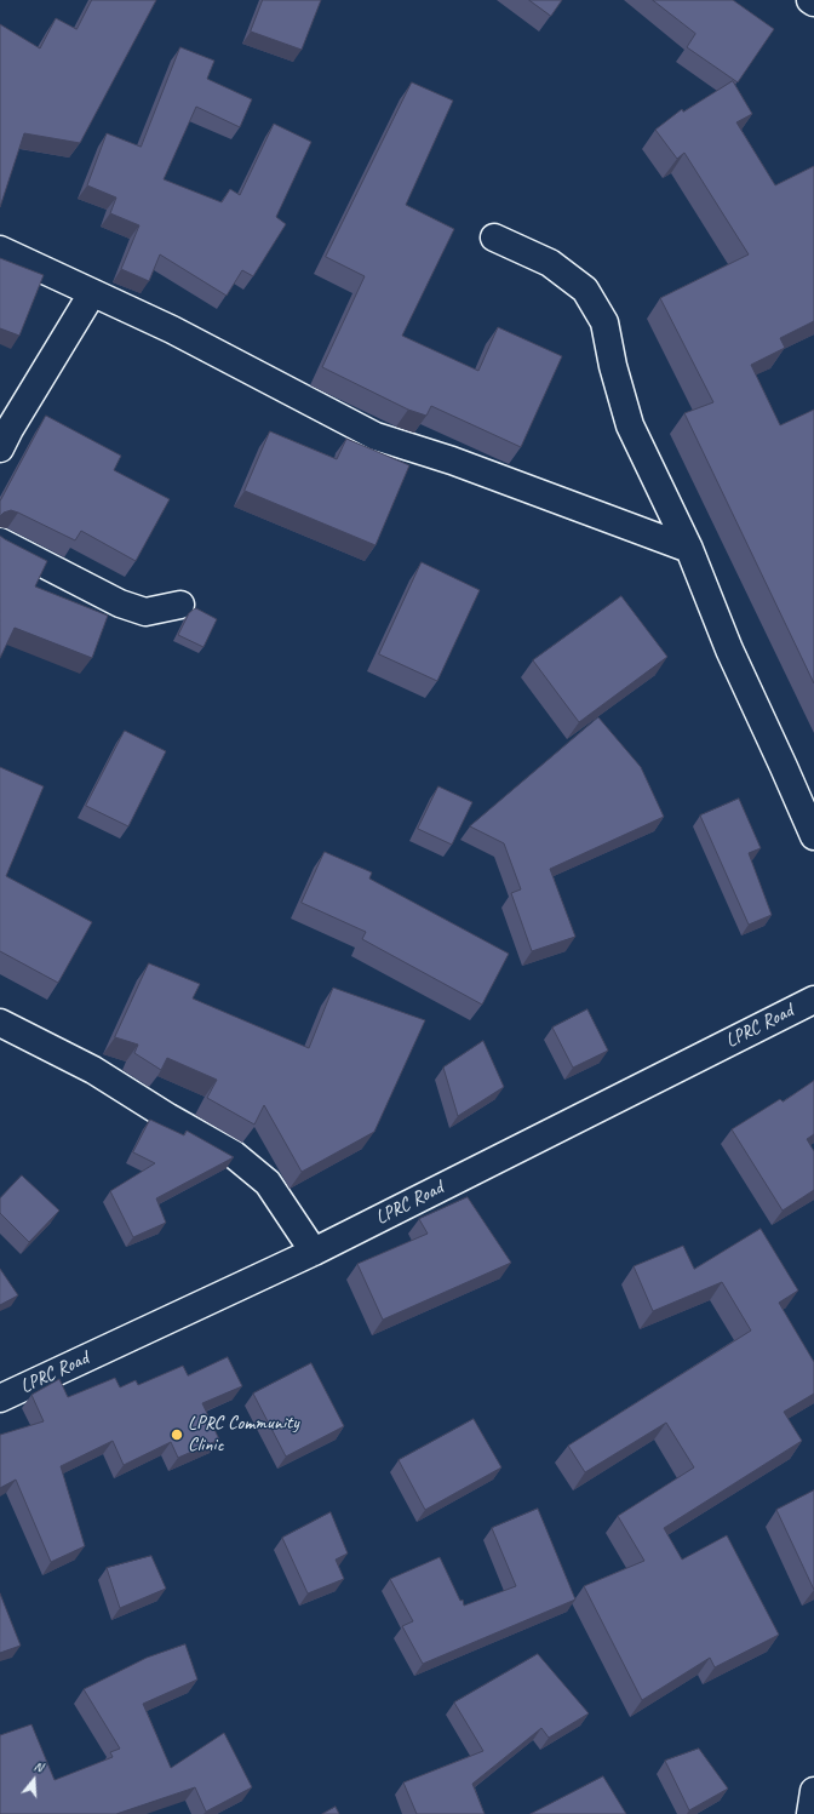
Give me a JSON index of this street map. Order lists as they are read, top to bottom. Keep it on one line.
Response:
{"streets":{"street":["LPRC Road"]},"places":["LPRC Community Clinic"],"north":"top"}
